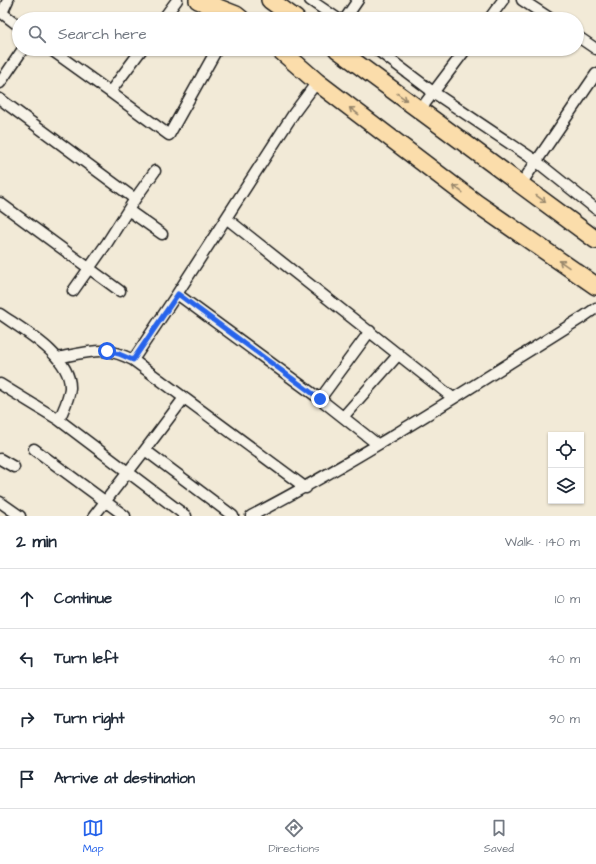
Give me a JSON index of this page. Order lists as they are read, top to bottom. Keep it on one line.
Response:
{"page":{"search":"Search here","heading":["2 min","Walk · 140 m"],"list":[["Continue","10 m"],["Turn left","40 m"],["Turn right","90 m"],"Arrive at destination"],"nav":["Map","Directions","Saved"]}}
